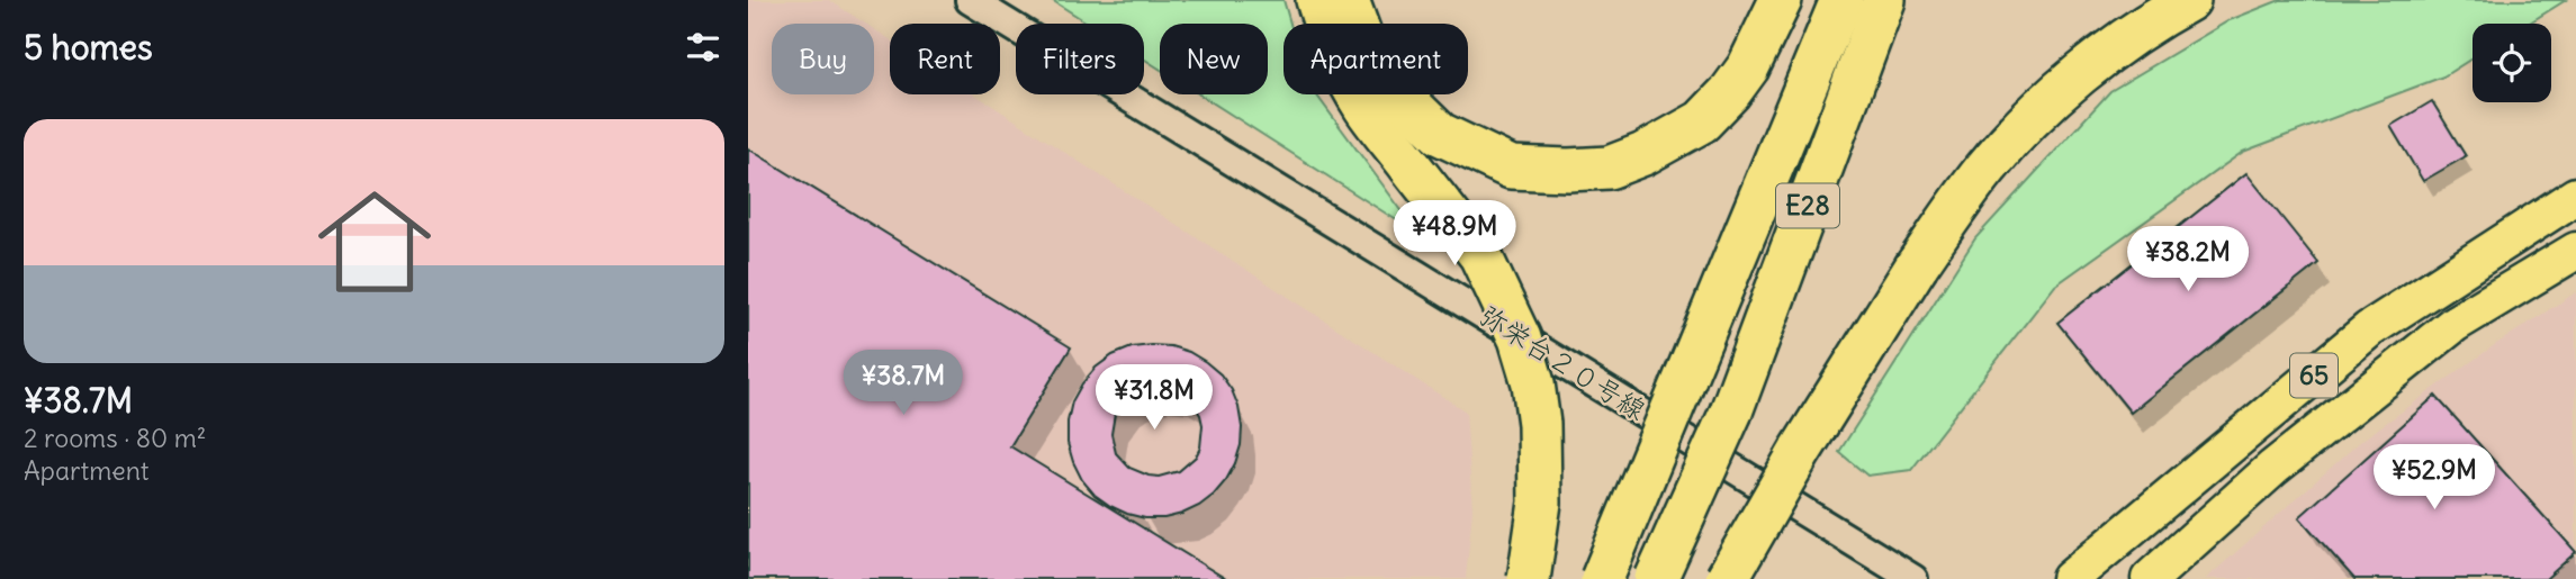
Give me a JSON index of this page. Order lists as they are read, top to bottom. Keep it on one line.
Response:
{"streets":{"highway":["E28"],"main road":["65"],"street":["弥栄台２０号線"]},"page":{"heading":"5 homes","chip":["Buy","Rent","Filters","New","Apartment"],"list":[{"name":"¥38.7M","note":"2 rooms · 80 m² · Apartment"}],"price":["¥48.9M","¥38.2M","¥38.7M","¥31.8M","¥52.9M"]}}
